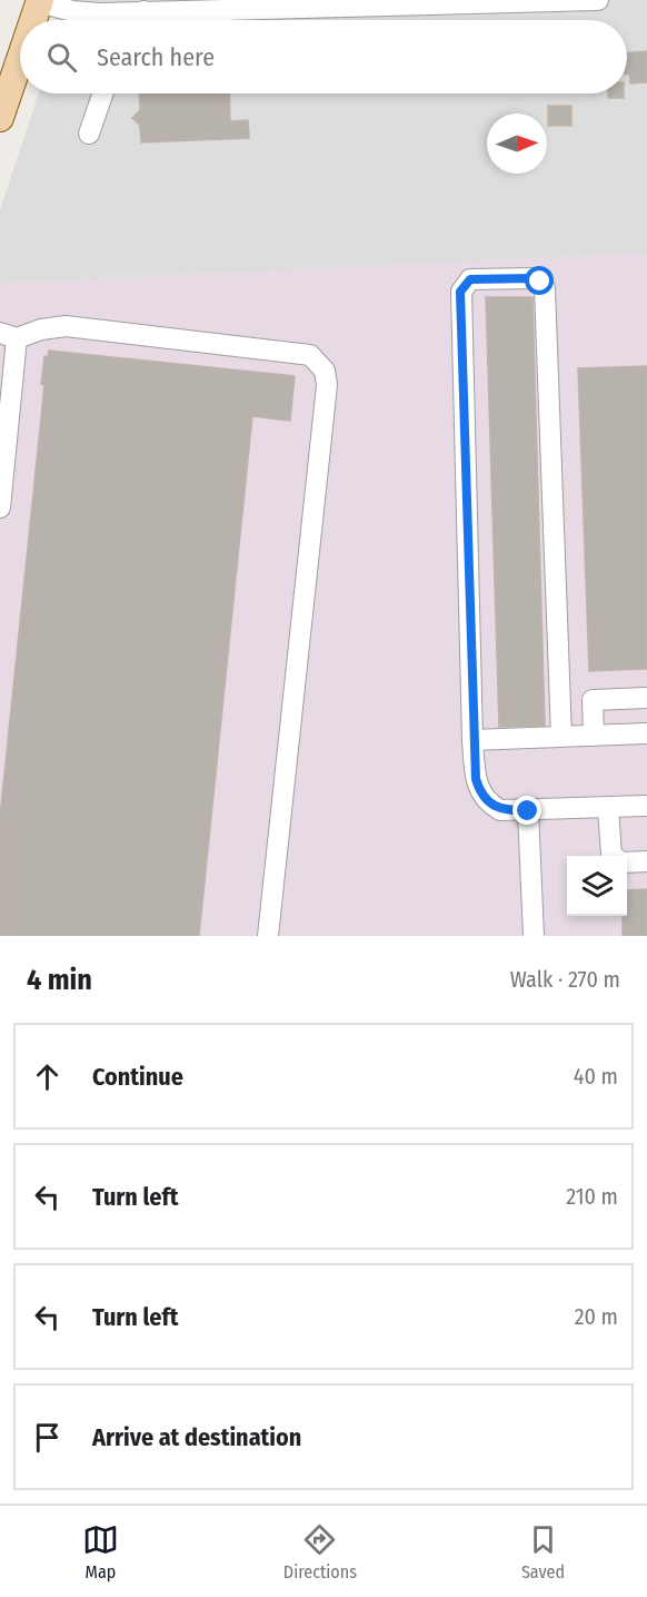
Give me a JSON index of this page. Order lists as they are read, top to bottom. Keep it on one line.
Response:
{"north":"right","page":{"search":"Search here","heading":["4 min","Walk · 270 m"],"list":[["Continue","40 m"],["Turn left","210 m"],["Turn left","20 m"],"Arrive at destination"],"nav":["Map","Directions","Saved"]}}
